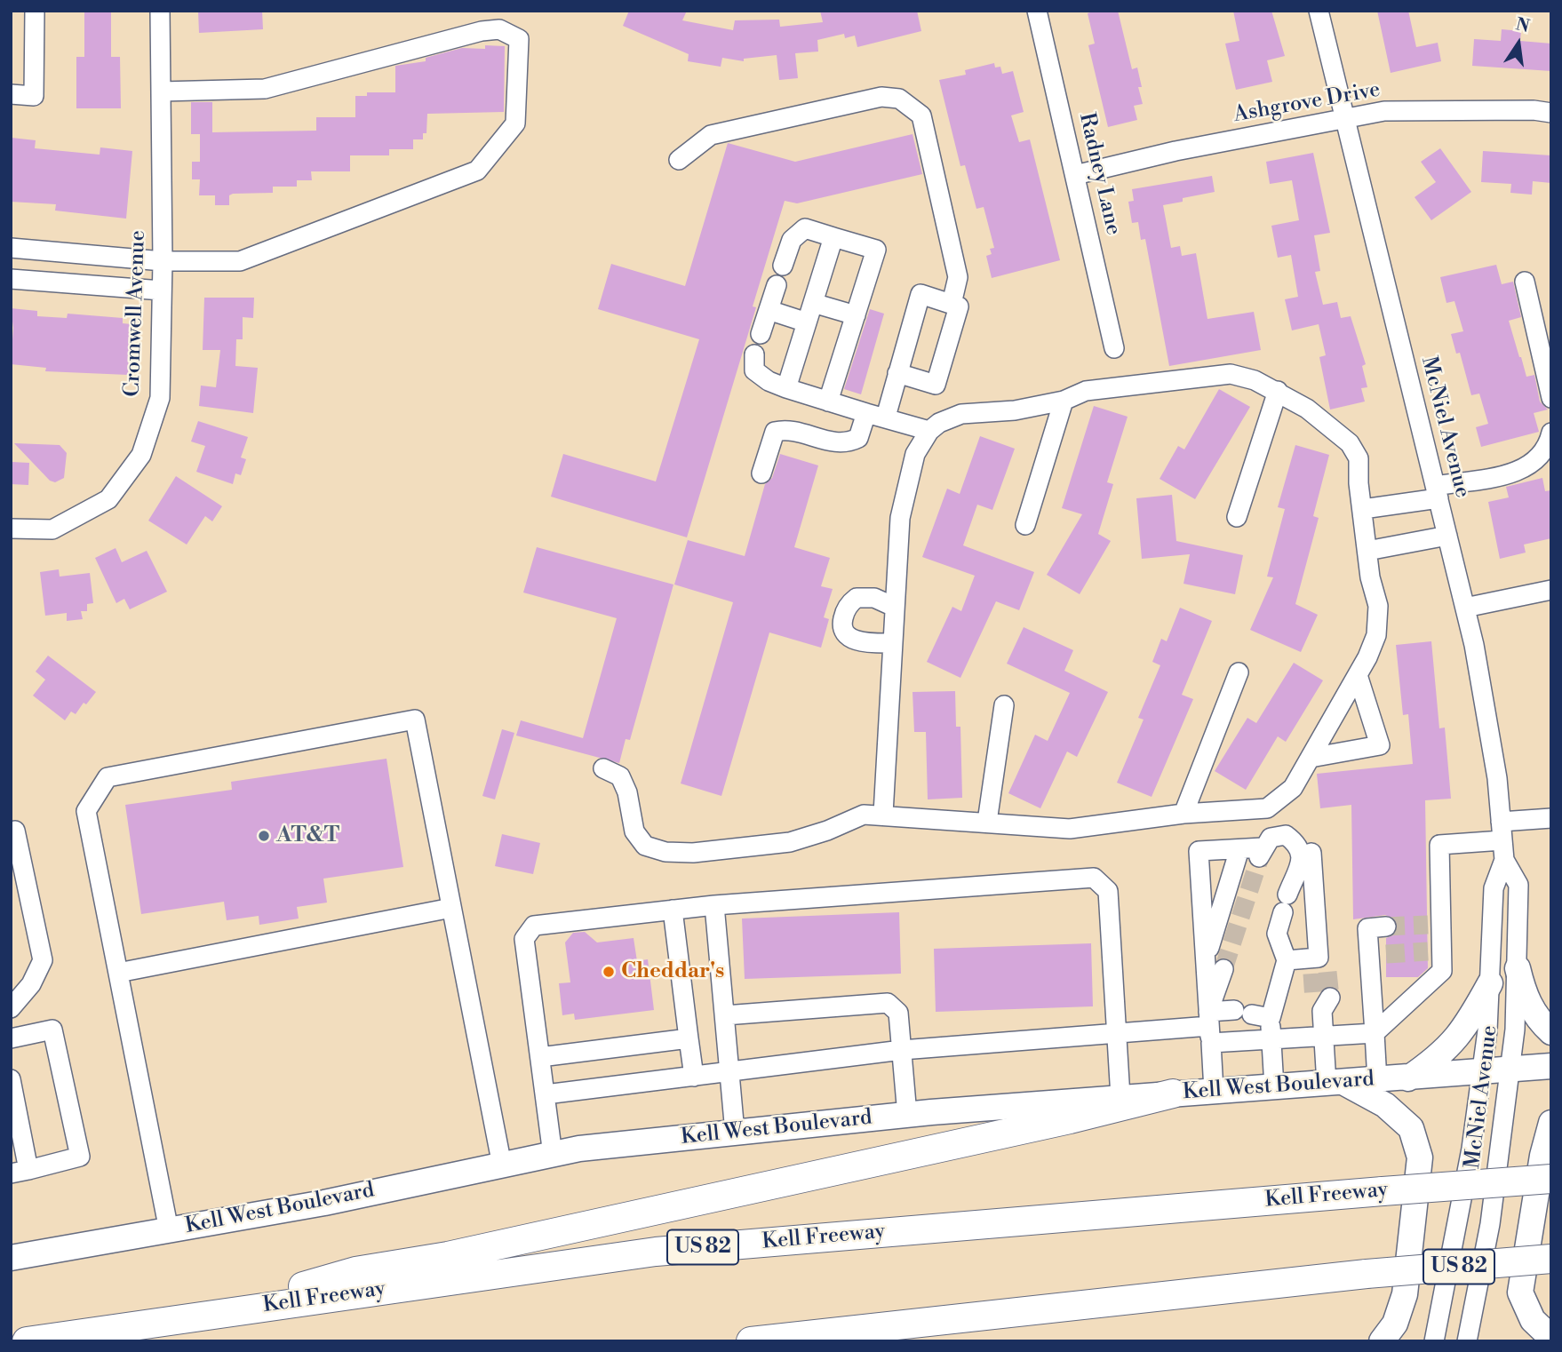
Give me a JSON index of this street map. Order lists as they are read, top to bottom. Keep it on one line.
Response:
{"streets":{"highway":["Kell Freeway","US 82"],"main road":["Kell West Boulevard"],"street":["Ashgrove Drive","Radney Lane","Cromwell Avenue","McNiel Avenue"]},"crossings":[["Ashgrove Drive","Radney Lane"],["Ashgrove Drive","McNiel Avenue"],["McNiel Avenue","Kell West Boulevard"]],"places":["AT&T","Cheddar's"],"north":"top"}
